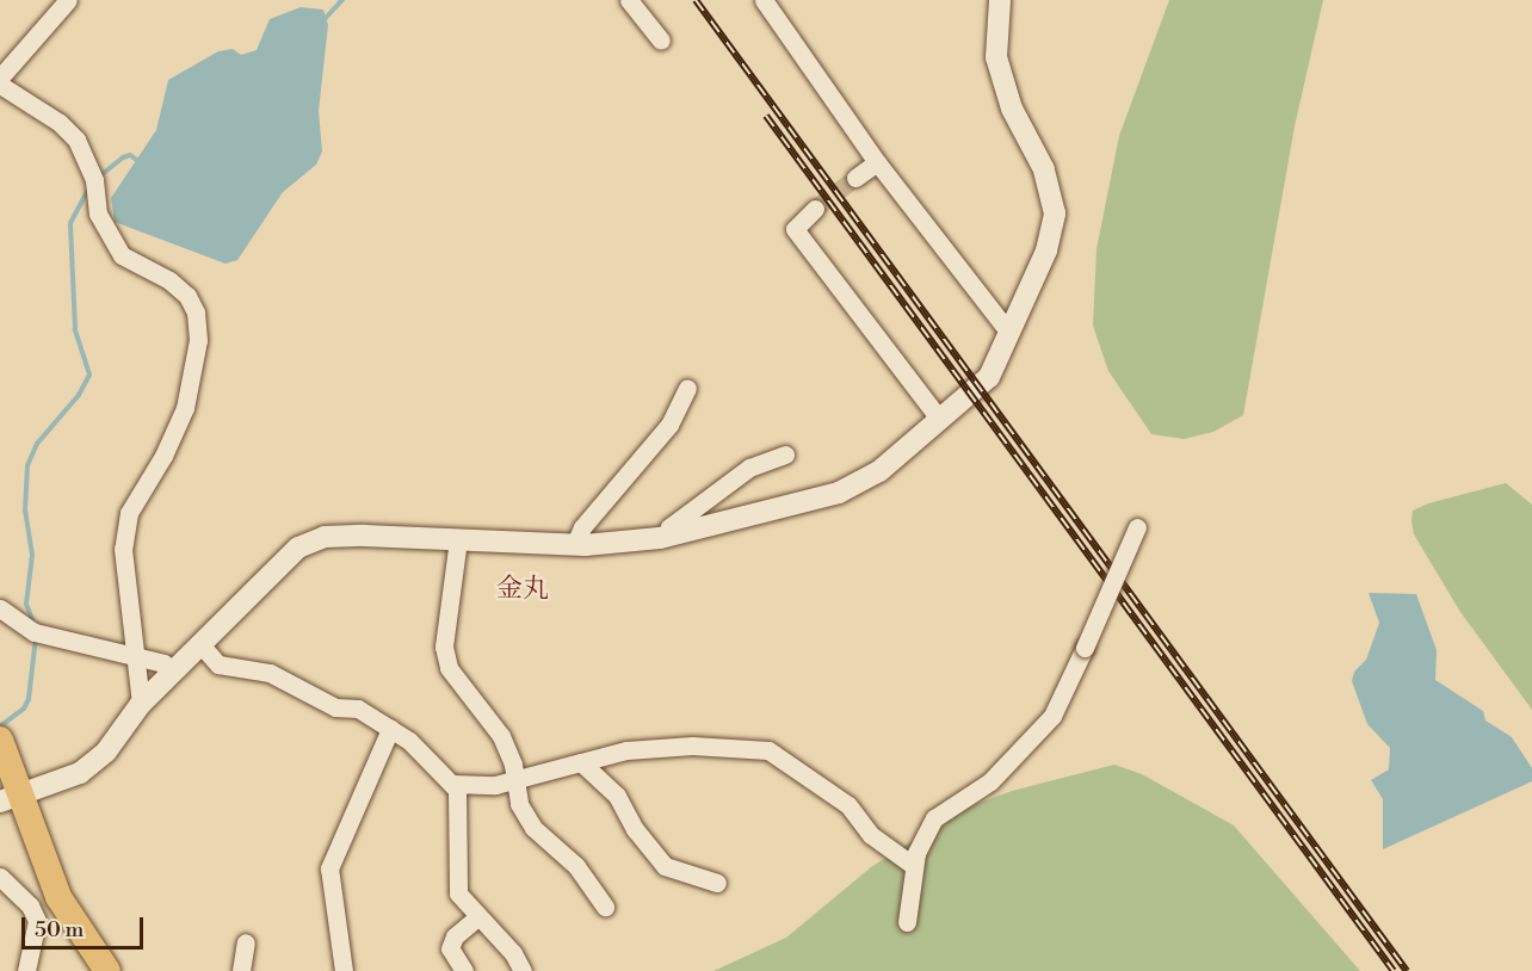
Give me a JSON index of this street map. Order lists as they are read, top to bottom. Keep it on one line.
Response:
{"districts":["金丸"],"scale_bar":"50 m"}
